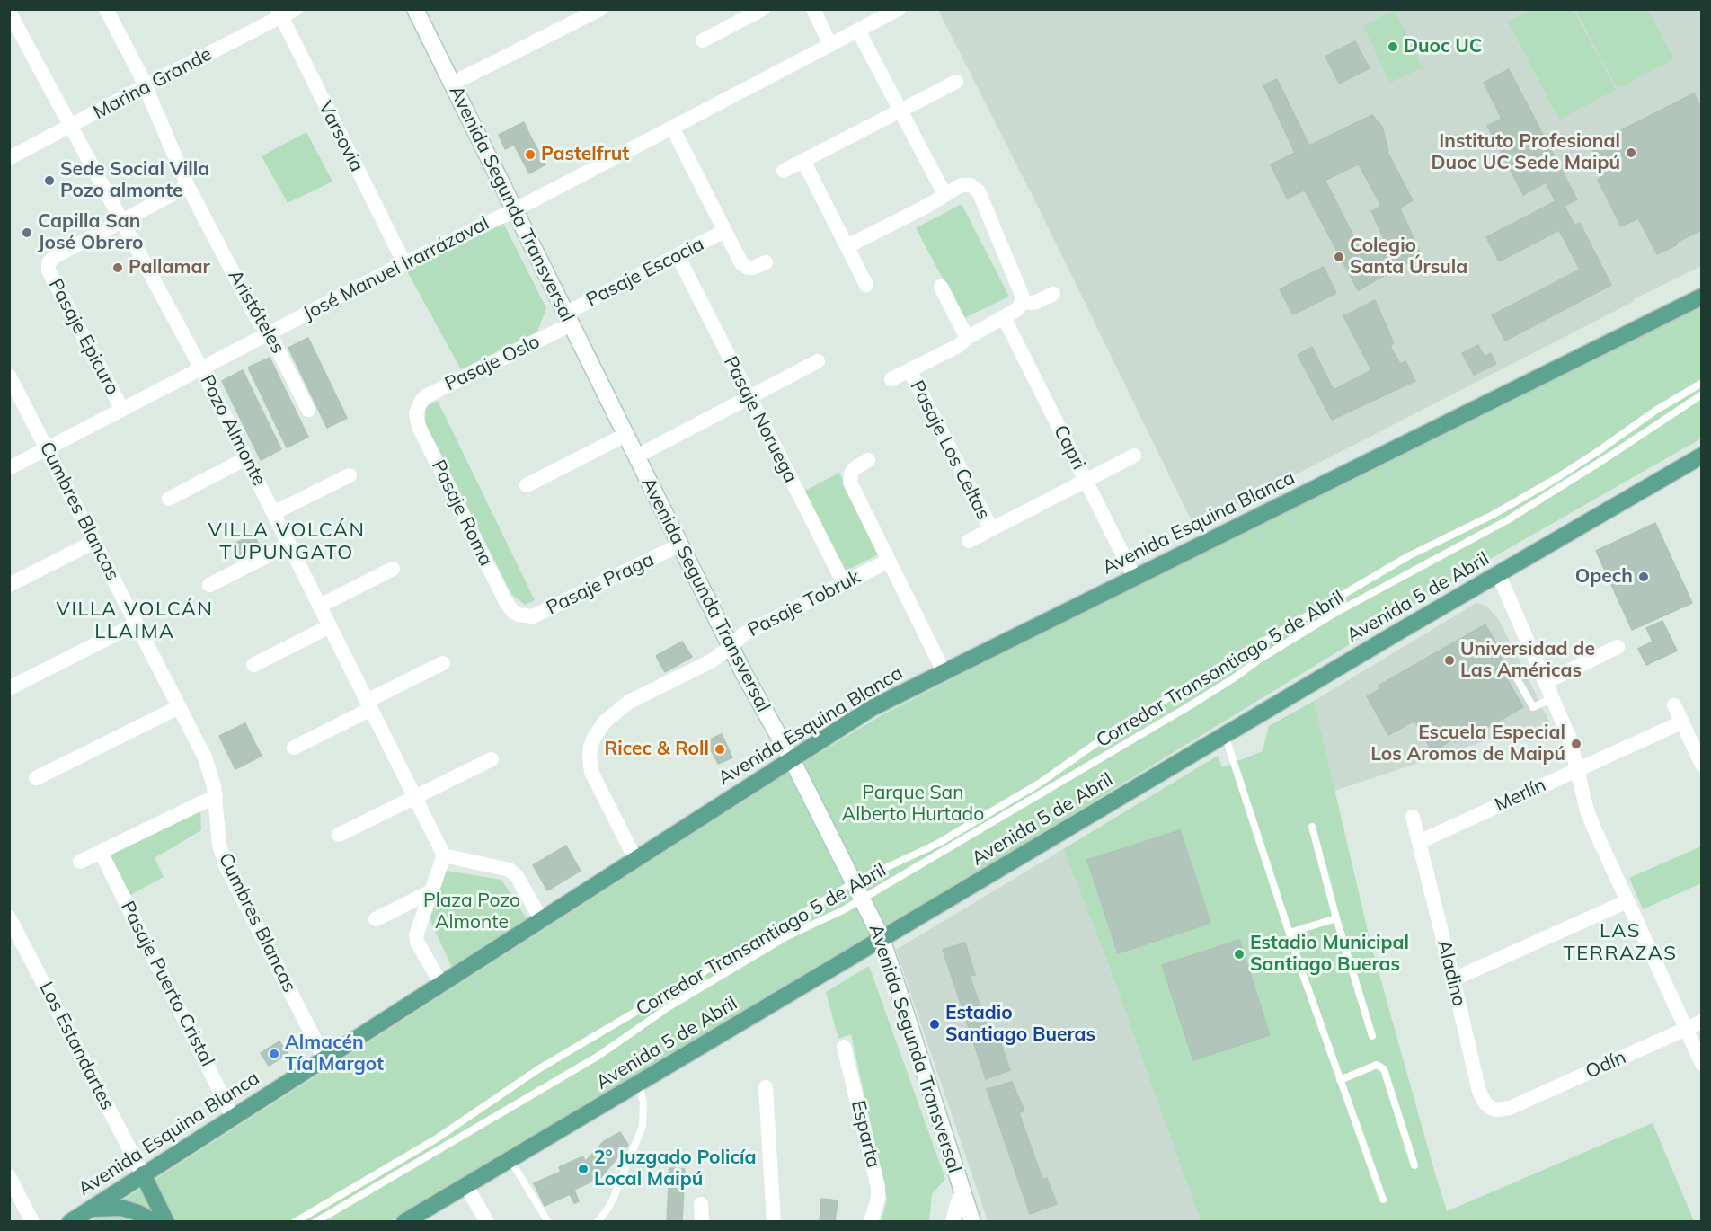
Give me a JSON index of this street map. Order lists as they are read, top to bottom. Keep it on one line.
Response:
{"streets":{"main road":["Avenida Segunda Transversal","Avenida Esquina Blanca","Avenida 5 de Abril"],"street":["Marina Grande","Varsovia","José Manuel Irarrázaval","Pasaje Escocia","Aristóteles","Pasaje Epicuro","Pasaje Oslo","Pasaje Noruega","Pozo Almonte","Capri","Pasaje Los Celtas","Cumbres Blancas","Pasaje Roma","Pasaje Praga","Pasaje Tobruk","Merlín","Aladino","Pasaje Puerto Cristal","Los Estandartes","Odín","Esparta"],"lane":["Corredor Transantiago 5 de Abril"]},"crossings":[["Marina Grande","Varsovia"],["Marina Grande","Aristóteles"],["Marina Grande","Pozo Almonte"],["Varsovia","José Manuel Irarrázaval"],["Avenida Segunda Transversal","José Manuel Irarrázaval"],["Avenida Segunda Transversal","Pasaje Escocia"],["Avenida Segunda Transversal","Pasaje Oslo"],["Avenida Segunda Transversal","Avenida Esquina Blanca"],["Avenida Segunda Transversal","Pasaje Praga"],["Avenida Segunda Transversal","Avenida 5 de Abril"],["Avenida Segunda Transversal","Pasaje Tobruk"],["Avenida Segunda Transversal","Corredor Transantiago 5 de Abril"],["José Manuel Irarrázaval","Pasaje Escocia"],["José Manuel Irarrázaval","Aristóteles"],["José Manuel Irarrázaval","Pasaje Epicuro"],["José Manuel Irarrázaval","Pozo Almonte"],["José Manuel Irarrázaval","Cumbres Blancas"],["Pasaje Escocia","Pasaje Oslo"],["Pasaje Escocia","Pasaje Noruega"],["Pasaje Epicuro","Pozo Almonte"],["Pasaje Oslo","Pasaje Roma"],["Pasaje Noruega","Pasaje Tobruk"],["Capri","Pasaje Los Celtas"],["Capri","Avenida Esquina Blanca"],["Cumbres Blancas","Avenida Esquina Blanca"],["Pasaje Roma","Pasaje Praga"],["Avenida Esquina Blanca","Pasaje Tobruk"],["Avenida Esquina Blanca","Pasaje Puerto Cristal"],["Avenida Esquina Blanca","Los Estandartes"],["Merlín","Aladino"],["Aladino","Odín"]],"districts":["VILLA VOLCÁN TUPUNGATO","VILLA VOLCÁN LLAIMA","LAS TERRAZAS"],"parks":["Parque San Alberto Hurtado","Plaza Pozo Almonte"],"places":["Duoc UC","Instituto Profesional Duoc UC Sede Maipú","Pastelfrut","Sede Social Villa Pozo almonte","Capilla San José Obrero","Colegio Santa Úrsula","Pallamar","Opech","Universidad de Las Américas","Escuela Especial Los Aromos de Maipú","Ricec & Roll","Estadio Municipal Santiago Bueras","Estadio Santiago Bueras","Almacén Tía Margot","2° Juzgado Policía Local Maipú"]}
